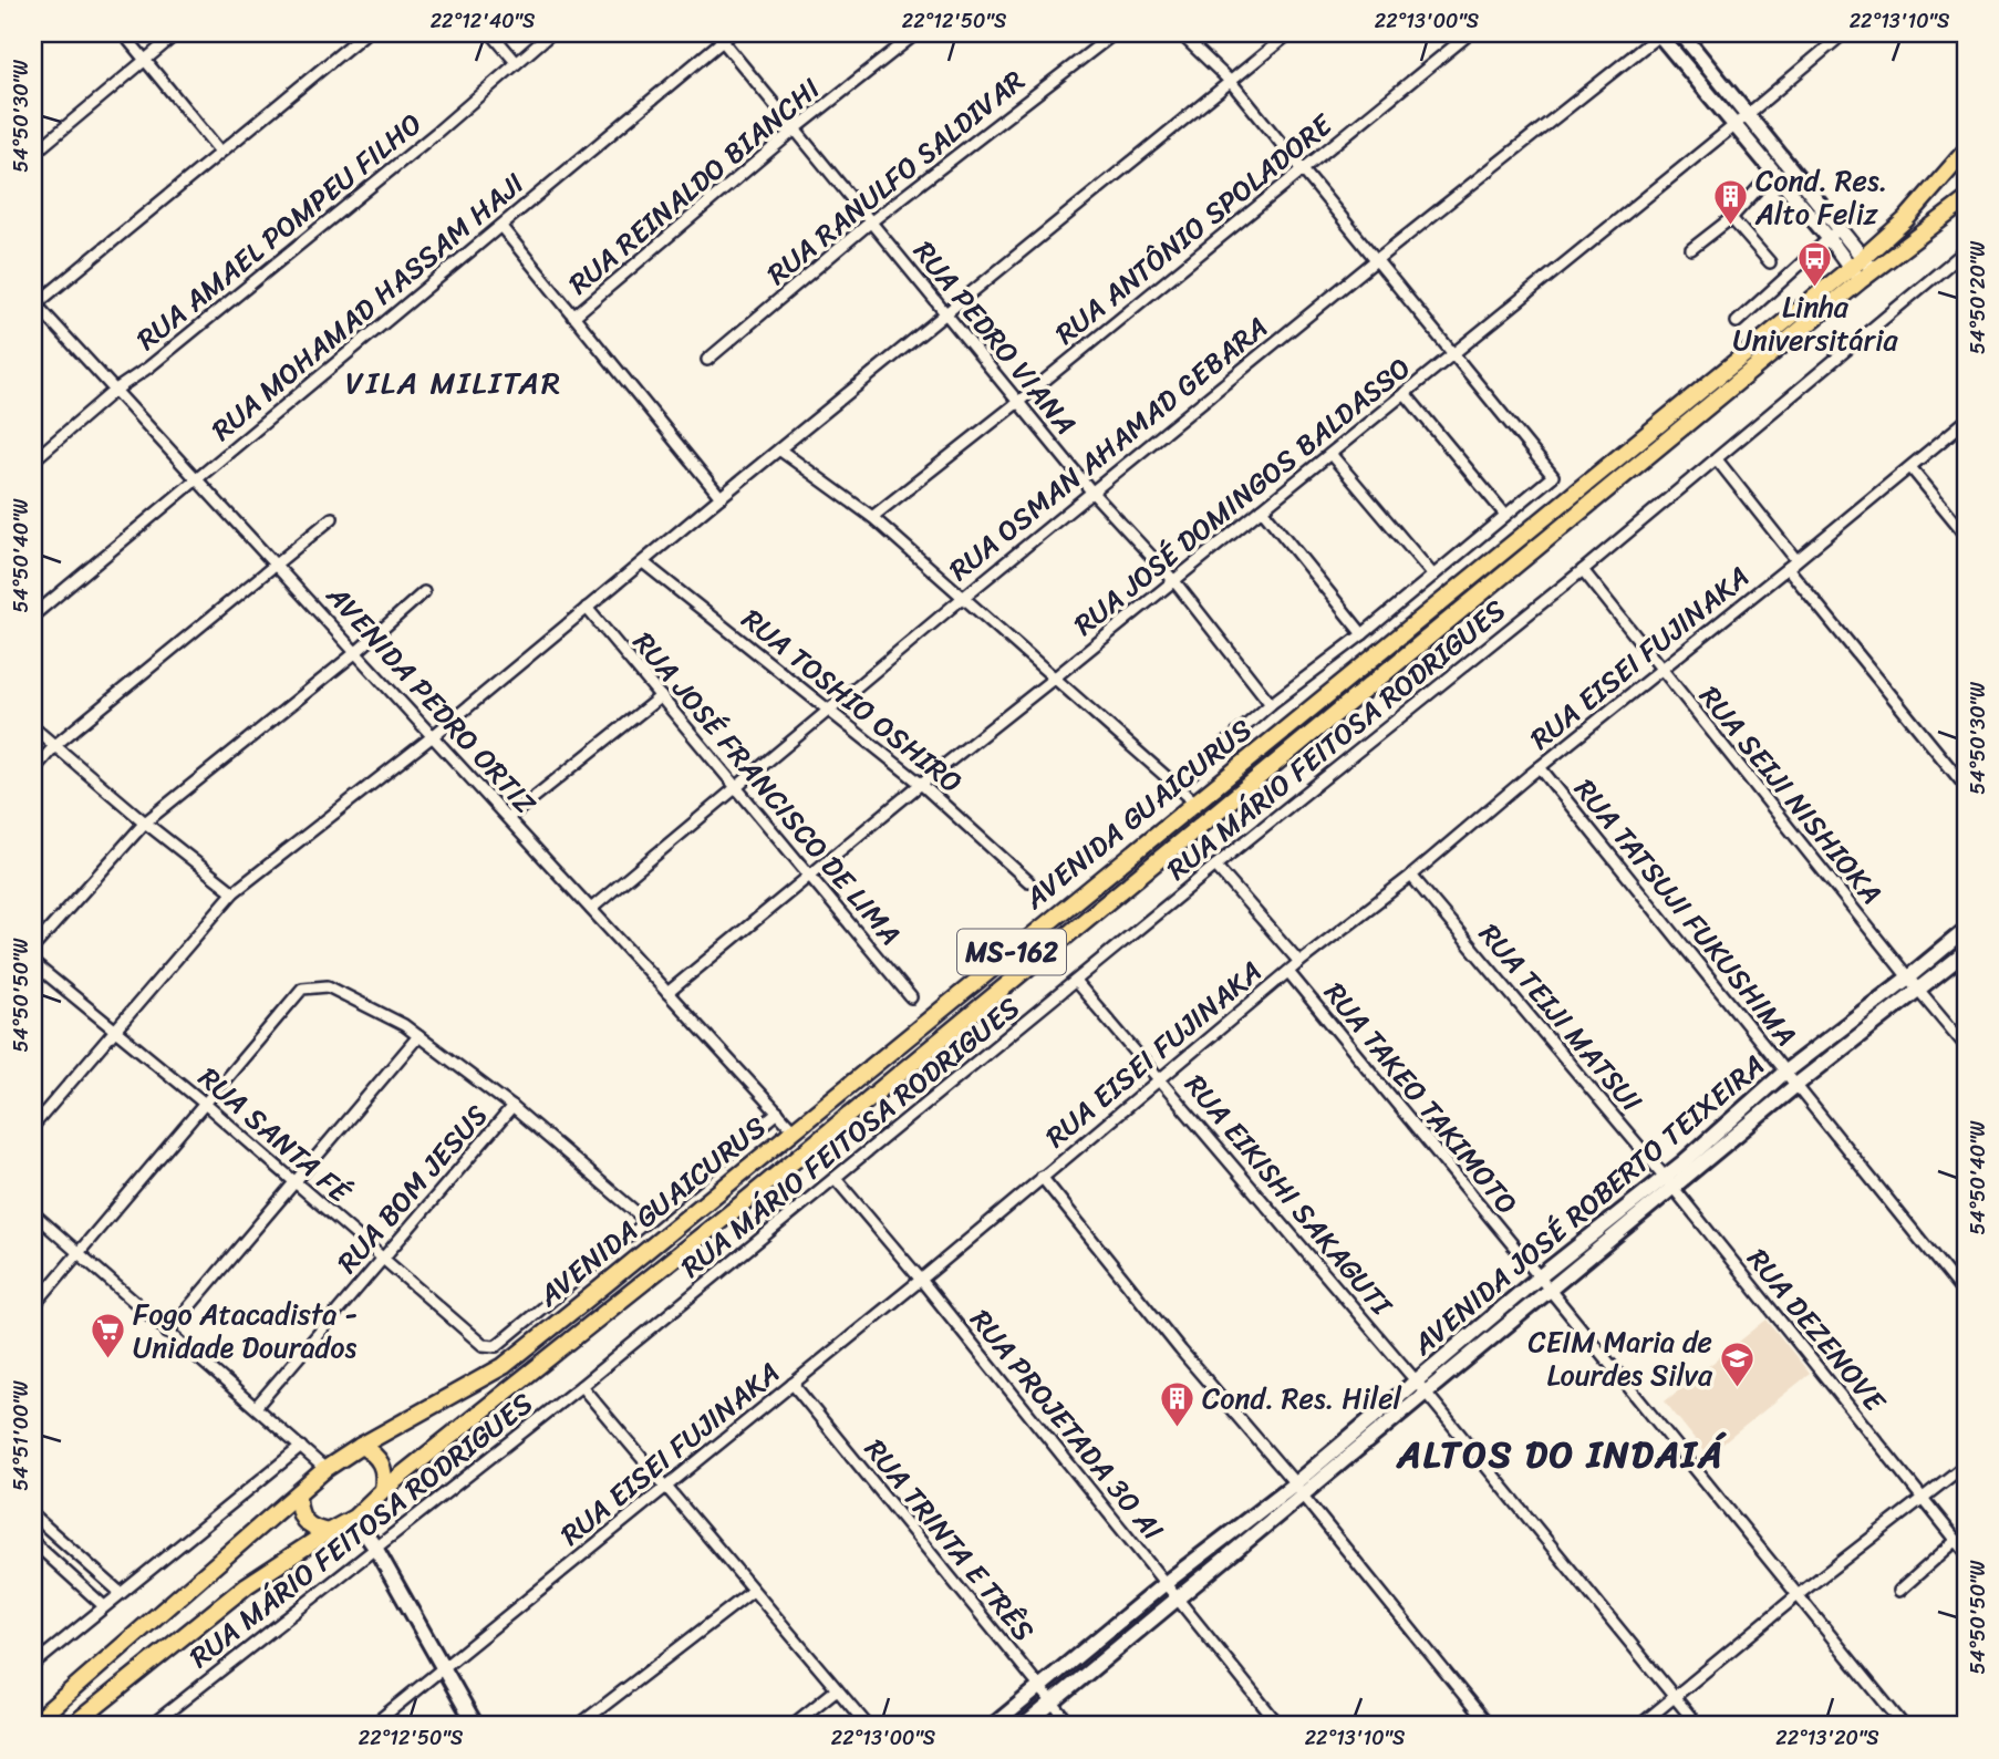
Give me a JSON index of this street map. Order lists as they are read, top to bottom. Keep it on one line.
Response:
{"streets":{"main road":["AVENIDA GUAICURUS","MS-162"],"street":["RUA RANULFO SALDIVAR","RUA REINALDO BIANCHI","RUA ANTÔNIO SPOLADORE","RUA AMAEL POMPEU FILHO","RUA MOHAMAD HASSAM HAJI","RUA PEDRO VIANA","RUA OSMAN AHAMAD GEBARA","RUA JOSÉ DOMINGOS BALDASSO","RUA EISEI FUJINAKA","AVENIDA PEDRO ORTIZ","RUA TOSHIO OSHIRO","RUA MÁRIO FEITOSA RODRIGUES","RUA JOSÉ FRANCISCO DE LIMA","RUA SEIJI NISHIOKA","RUA TATSUJI FUKUSHIMA","RUA TEIJI MATSUI","RUA TAKEO TAKIMOTO","RUA SANTA FÉ","RUA BOM JESUS","RUA EIKISHI SAKAGUTI","AVENIDA JOSÉ ROBERTO TEIXEIRA","RUA DEZENOVE","RUA PROJETADA 30 AI","RUA TRINTA E TRÊS"]},"crossings":[["RUA RANULFO SALDIVAR","RUA PEDRO VIANA"],["RUA REINALDO BIANCHI","RUA PEDRO VIANA"],["RUA ANTÔNIO SPOLADORE","RUA PEDRO VIANA"],["RUA AMAEL POMPEU FILHO","AVENIDA PEDRO ORTIZ"],["RUA MOHAMAD HASSAM HAJI","RUA PEDRO VIANA"],["RUA MOHAMAD HASSAM HAJI","AVENIDA PEDRO ORTIZ"],["RUA PEDRO VIANA","RUA OSMAN AHAMAD GEBARA"],["RUA PEDRO VIANA","RUA JOSÉ DOMINGOS BALDASSO"],["RUA OSMAN AHAMAD GEBARA","AVENIDA PEDRO ORTIZ"],["RUA OSMAN AHAMAD GEBARA","RUA TOSHIO OSHIRO"],["RUA OSMAN AHAMAD GEBARA","RUA JOSÉ FRANCISCO DE LIMA"],["RUA JOSÉ DOMINGOS BALDASSO","AVENIDA PEDRO ORTIZ"],["RUA JOSÉ DOMINGOS BALDASSO","RUA TOSHIO OSHIRO"],["RUA JOSÉ DOMINGOS BALDASSO","RUA JOSÉ FRANCISCO DE LIMA"],["RUA EISEI FUJINAKA","RUA SEIJI NISHIOKA"],["RUA EISEI FUJINAKA","RUA TATSUJI FUKUSHIMA"],["RUA EISEI FUJINAKA","RUA TEIJI MATSUI"],["RUA EISEI FUJINAKA","RUA TAKEO TAKIMOTO"],["RUA EISEI FUJINAKA","RUA EIKISHI SAKAGUTI"],["RUA EISEI FUJINAKA","RUA PROJETADA 30 AI"],["RUA EISEI FUJINAKA","RUA TRINTA E TRÊS"],["AVENIDA PEDRO ORTIZ","AVENIDA GUAICURUS"],["RUA MÁRIO FEITOSA RODRIGUES","RUA SEIJI NISHIOKA"],["RUA MÁRIO FEITOSA RODRIGUES","RUA EIKISHI SAKAGUTI"],["RUA MÁRIO FEITOSA RODRIGUES","RUA PROJETADA 30 AI"],["RUA SEIJI NISHIOKA","AVENIDA JOSÉ ROBERTO TEIXEIRA"],["RUA TATSUJI FUKUSHIMA","AVENIDA JOSÉ ROBERTO TEIXEIRA"],["RUA TEIJI MATSUI","AVENIDA JOSÉ ROBERTO TEIXEIRA"],["RUA TEIJI MATSUI","RUA DEZENOVE"],["RUA TAKEO TAKIMOTO","AVENIDA JOSÉ ROBERTO TEIXEIRA"],["RUA SANTA FÉ","RUA BOM JESUS"],["RUA EIKISHI SAKAGUTI","AVENIDA JOSÉ ROBERTO TEIXEIRA"],["AVENIDA JOSÉ ROBERTO TEIXEIRA","RUA DEZENOVE"],["AVENIDA JOSÉ ROBERTO TEIXEIRA","RUA PROJETADA 30 AI"],["AVENIDA JOSÉ ROBERTO TEIXEIRA","RUA TRINTA E TRÊS"]],"districts":["VILA MILITAR","ALTOS DO INDAIÁ"],"places":{"building":["Cond. Res. Alto Feliz","Cond. Res. Hilel"],"bus stop":["Linha Universitária"],"supermarket":["Fogo Atacadista - Unidade Dourados"],"school or university":["CEIM Maria de Lourdes Silva"]},"coordinates":["22°12'40\"S","22°12'50\"S","22°13'00\"S","22°13'10\"S","54°50'30\"W","54°50'20\"W","54°50'40\"W","54°50'50\"W","54°51'00\"W","22°13'20\"S"]}
